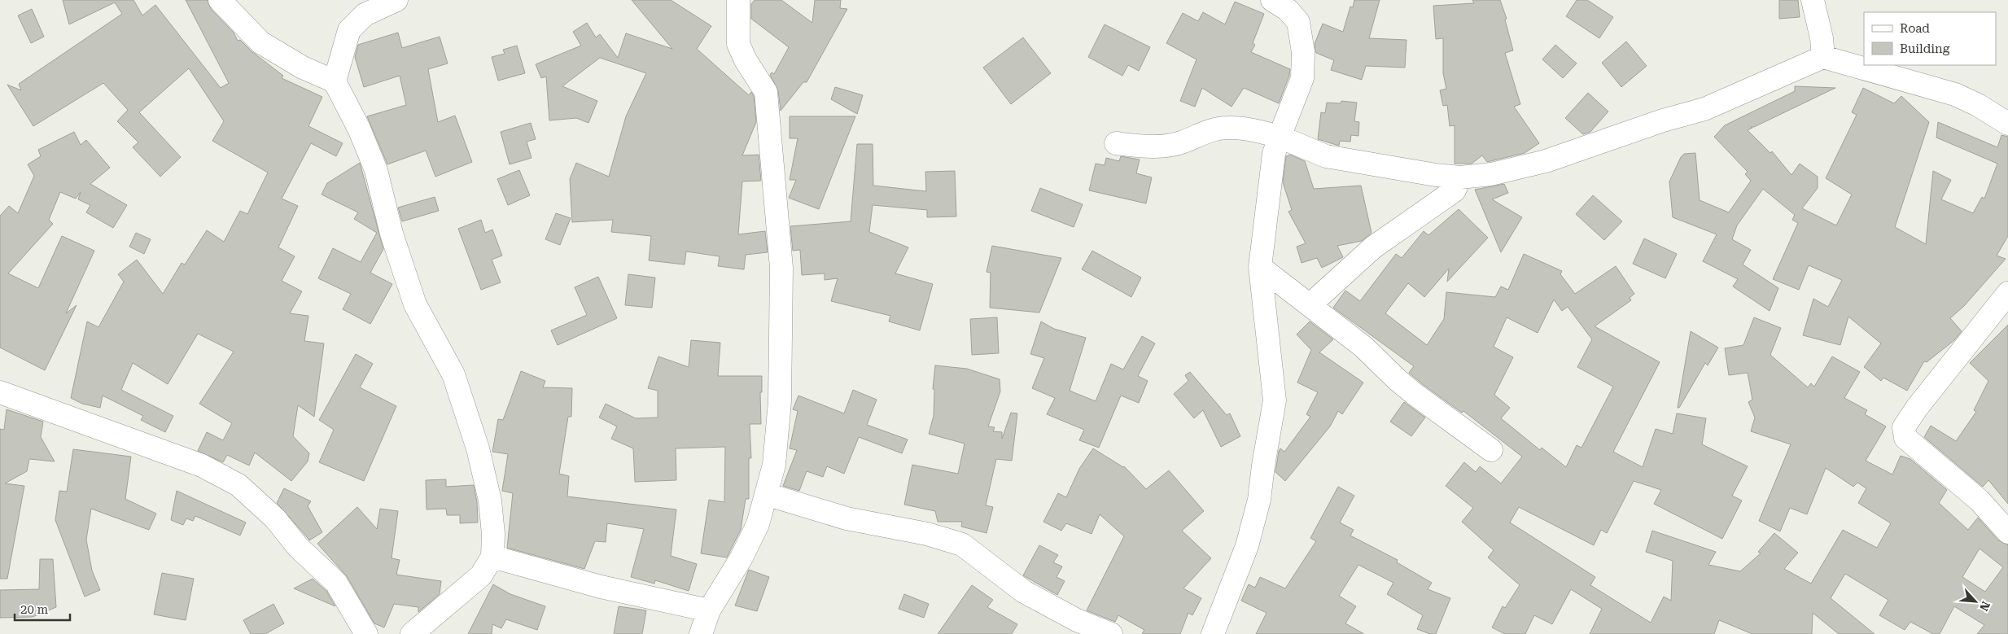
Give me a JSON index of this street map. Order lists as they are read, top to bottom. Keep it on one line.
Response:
{"legend":["Road","Building"],"scale_bar":"20 m","north":"bottom right"}
